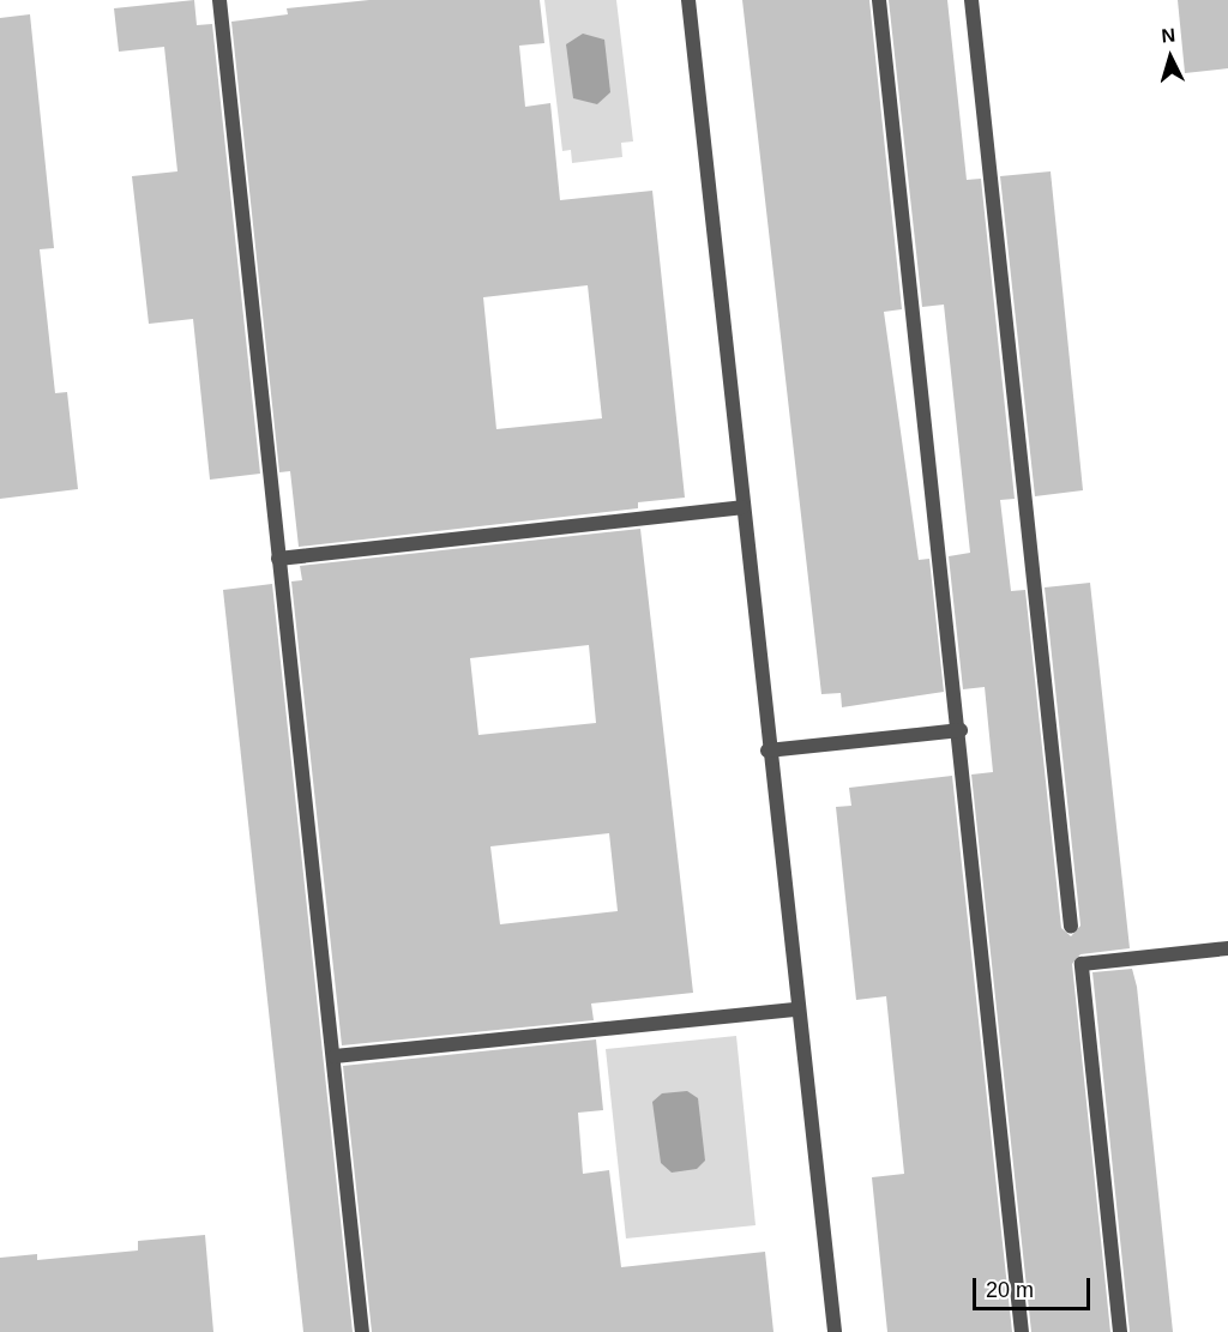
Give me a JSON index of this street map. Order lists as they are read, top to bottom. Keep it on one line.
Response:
{"scale_bar":"20 m","north":"top"}
